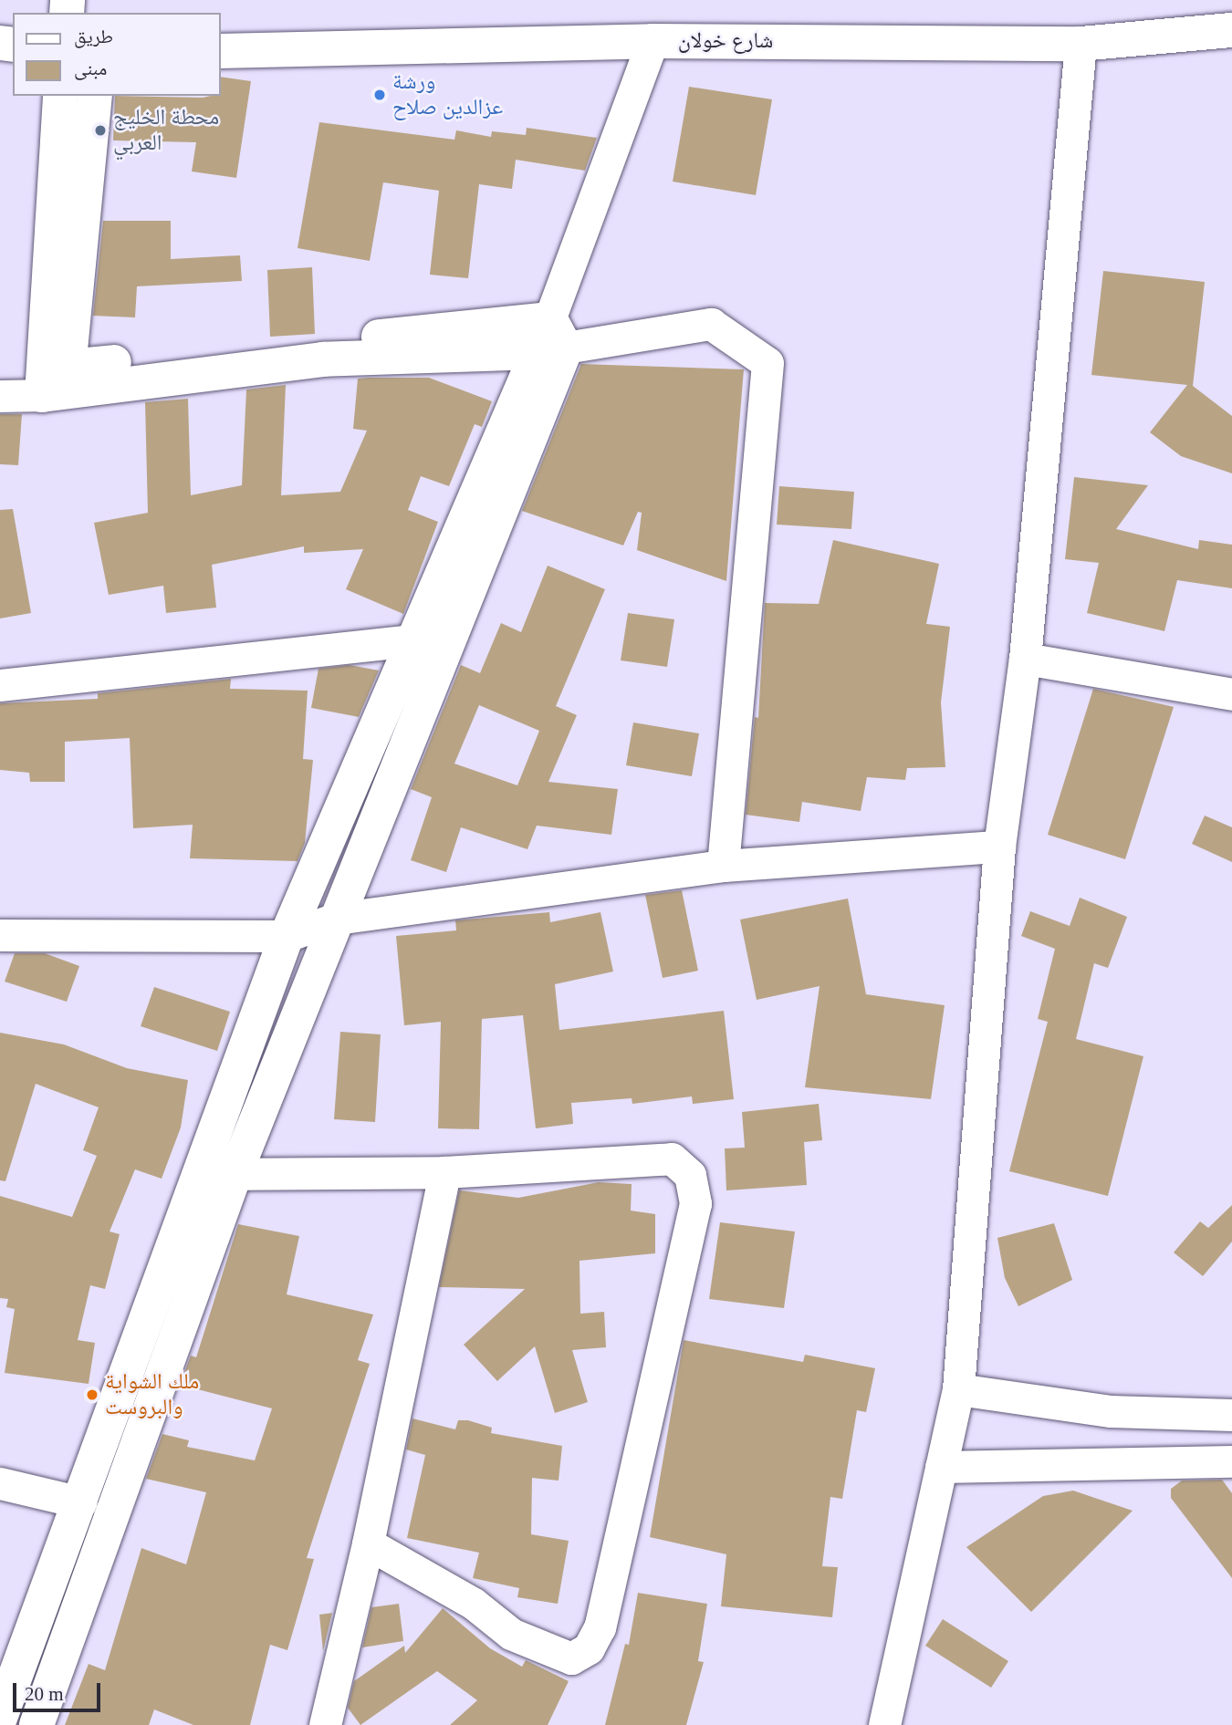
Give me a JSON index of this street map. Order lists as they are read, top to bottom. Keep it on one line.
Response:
{"streets":{"street":["شارع خولان"]},"places":["ورشة عزالدين صلاح","محطة الخليج العربي","ملك الشواية والبروست"],"legend":["طريق","مبنى"],"scale_bar":"20 m"}
